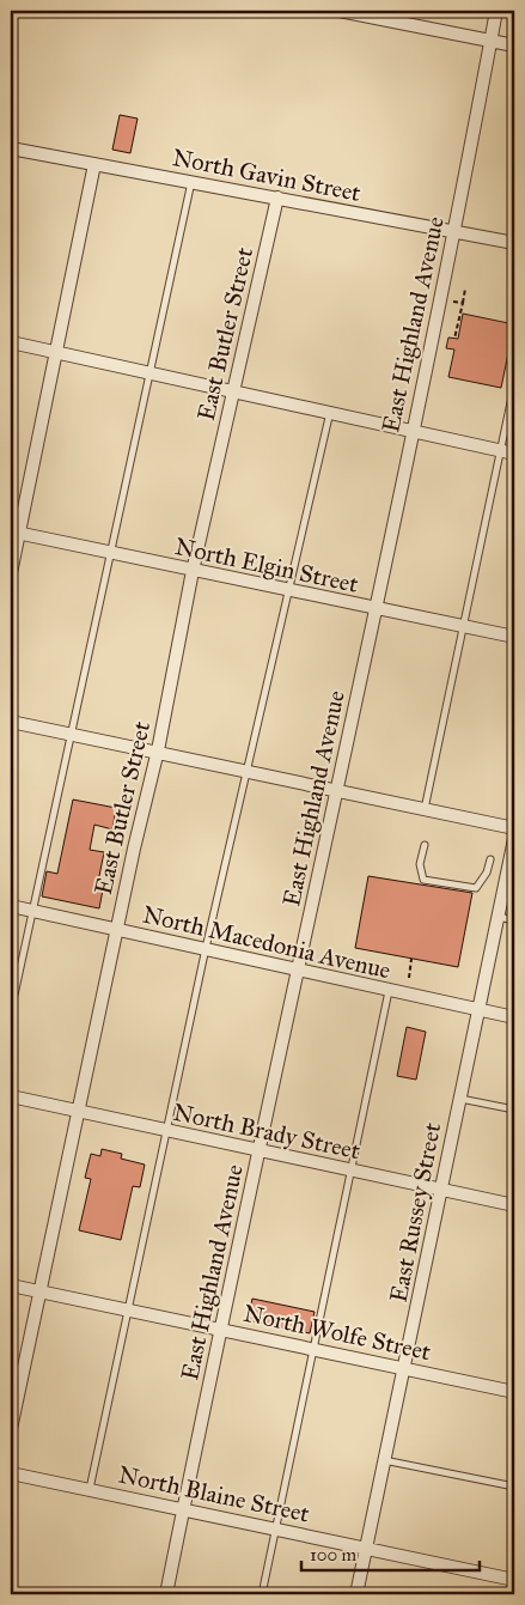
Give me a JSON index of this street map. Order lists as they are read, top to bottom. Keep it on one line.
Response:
{"streets":{"street":["North Gavin Street","East Highland Avenue","East Butler Street","North Elgin Street","North Macedonia Avenue","North Brady Street","East Russey Street","North Wolfe Street","North Blaine Street"]},"crossings":[["North Gavin Street","East Highland Avenue"],["North Gavin Street","East Butler Street"],["East Highland Avenue","North Elgin Street"],["East Highland Avenue","North Macedonia Avenue"],["East Highland Avenue","North Brady Street"],["East Highland Avenue","North Wolfe Street"],["East Highland Avenue","North Blaine Street"],["East Butler Street","North Elgin Street"],["East Butler Street","North Macedonia Avenue"],["East Butler Street","North Brady Street"],["East Butler Street","North Wolfe Street"],["North Macedonia Avenue","East Russey Street"],["North Brady Street","East Russey Street"],["East Russey Street","North Wolfe Street"],["East Russey Street","North Blaine Street"]],"scale_bar":"100 m"}
